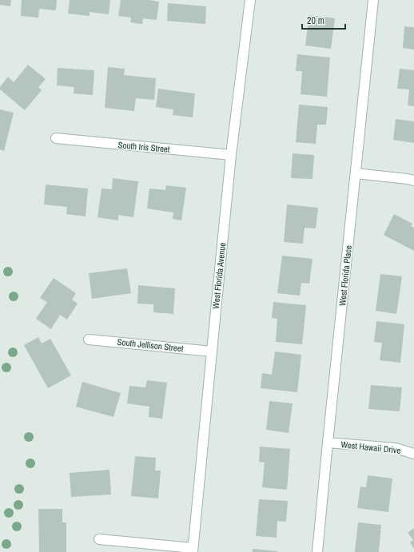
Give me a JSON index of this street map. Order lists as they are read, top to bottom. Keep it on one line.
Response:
{"streets":{"street":["South Iris Street","West Florida Avenue","West Florida Place","South Jellison Street","West Hawaii Drive"]},"crossings":[["South Iris Street","West Florida Avenue"],["West Florida Avenue","South Jellison Street"],["West Florida Place","West Hawaii Drive"]],"scale_bar":"20 m"}
